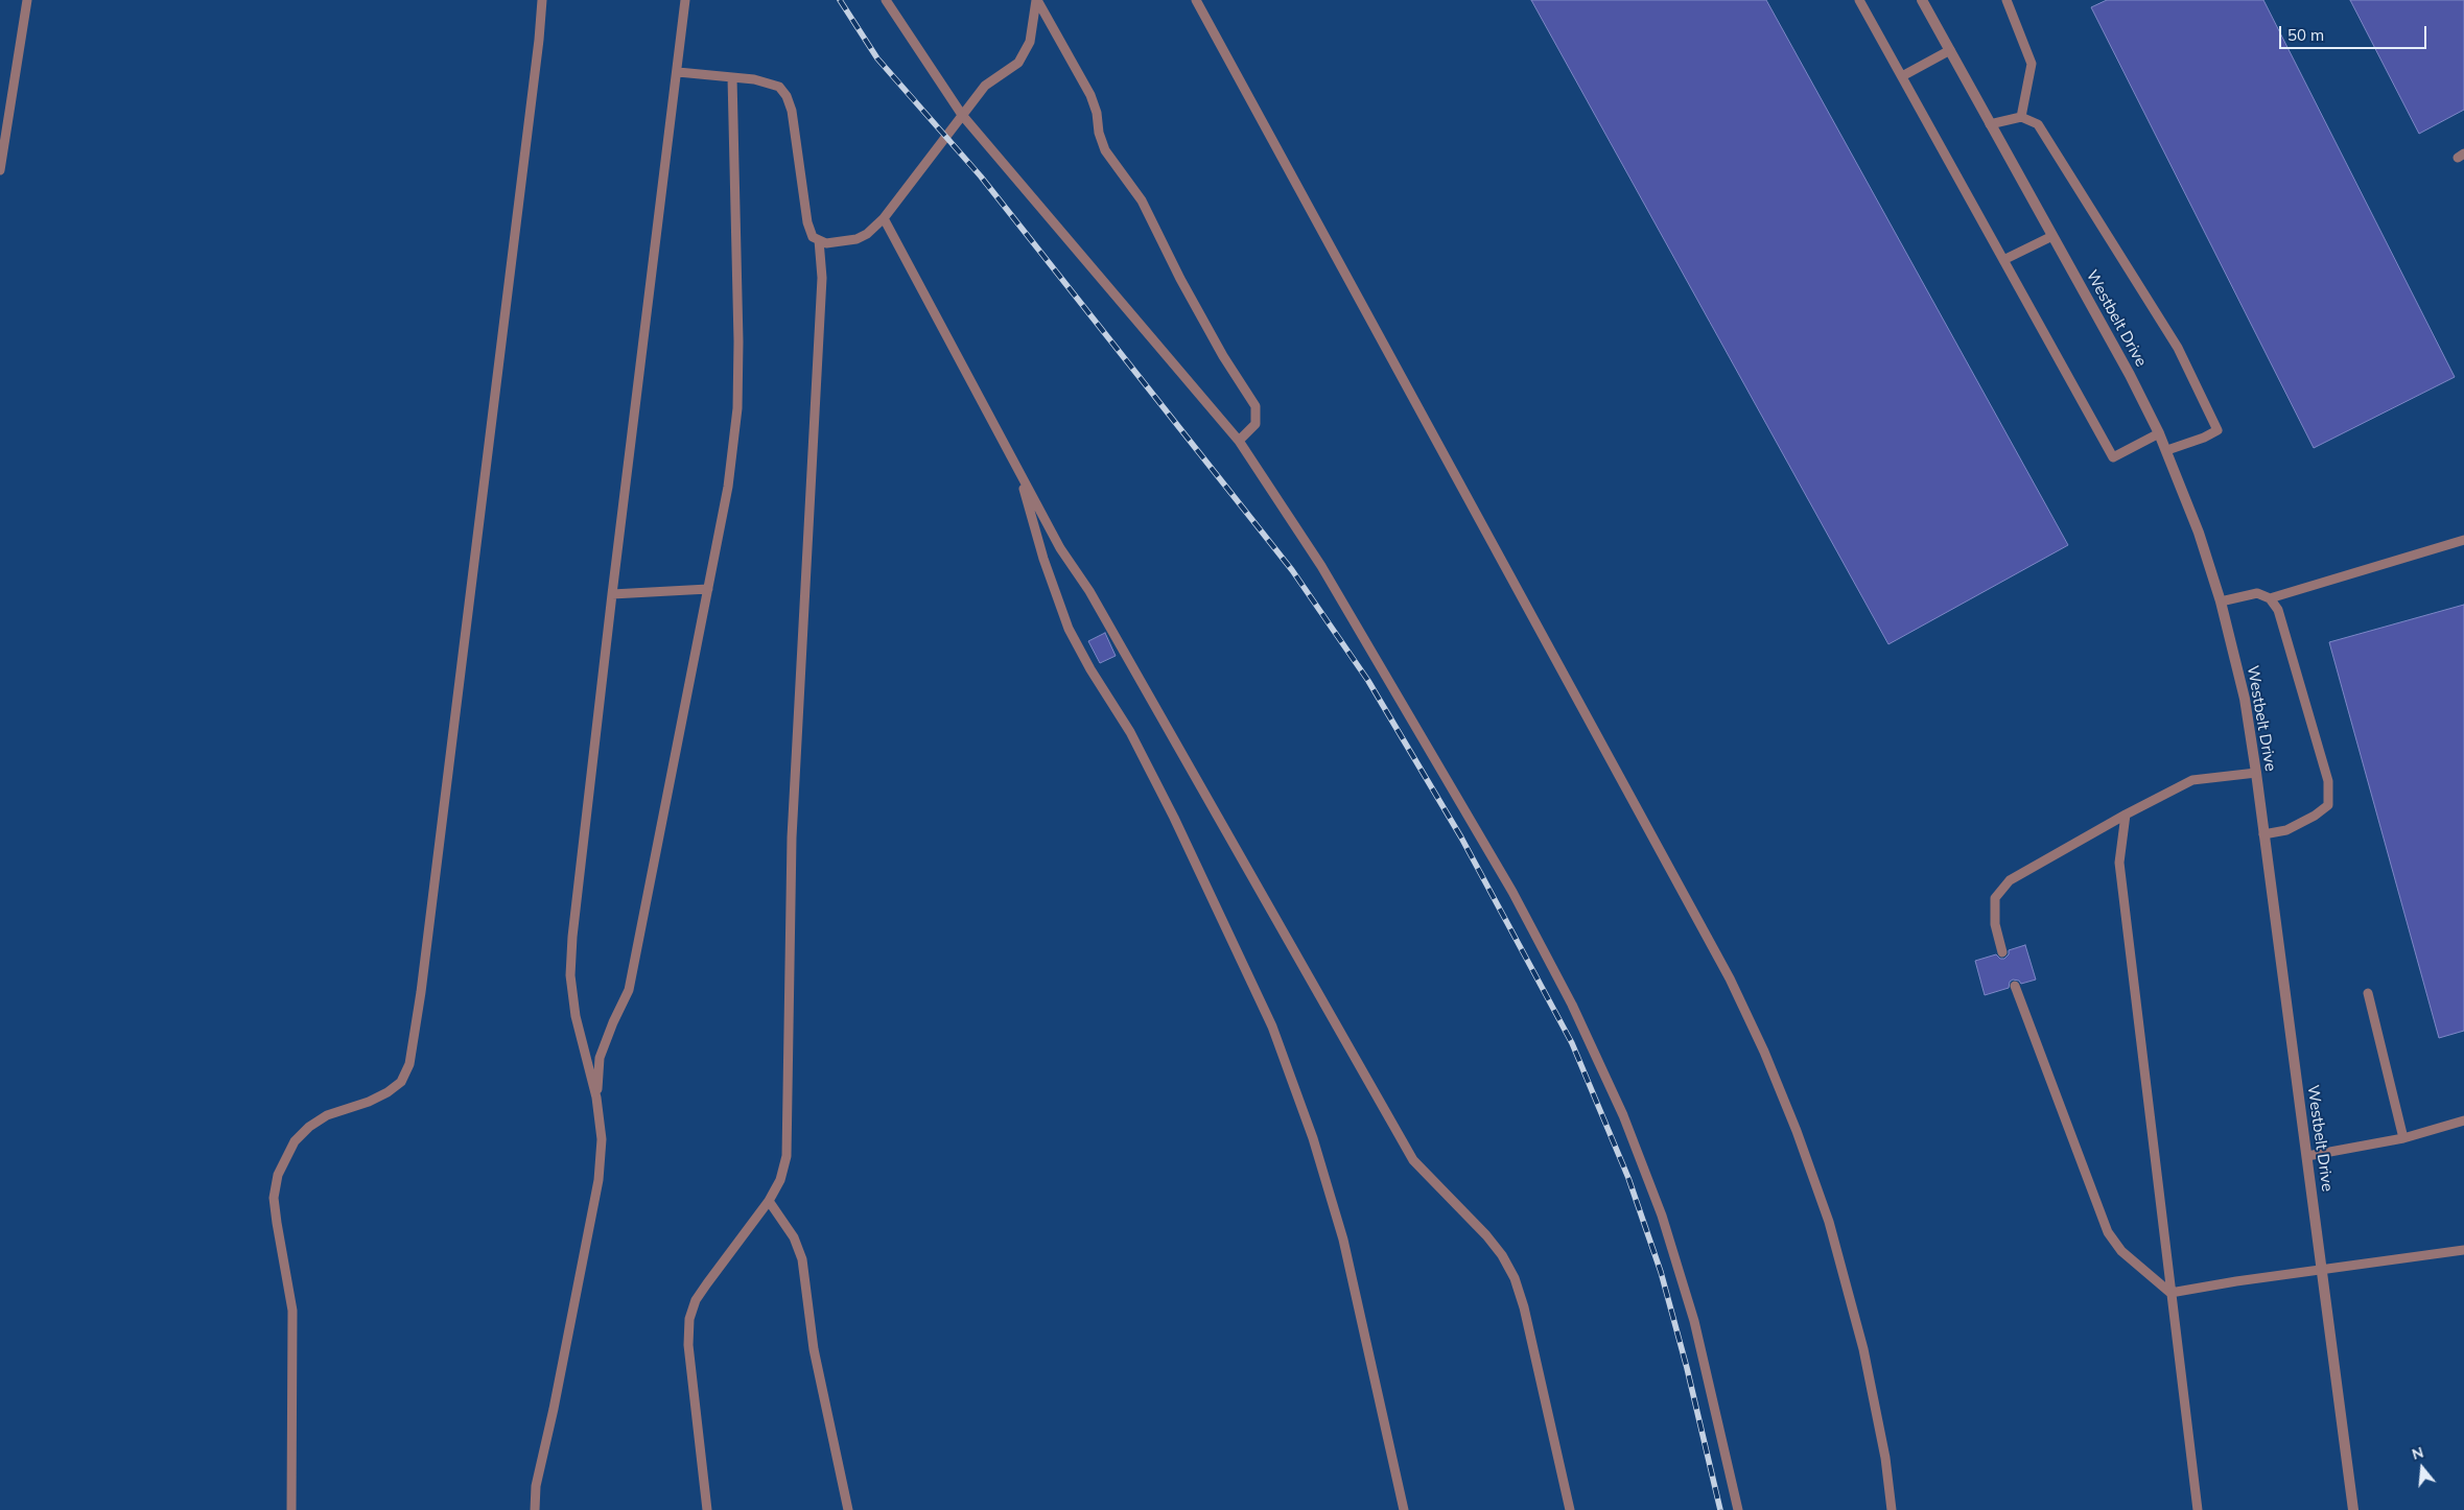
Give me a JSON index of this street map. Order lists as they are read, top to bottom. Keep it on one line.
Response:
{"streets":{"street":["Westbelt Drive"]},"scale_bar":"50 m","north":"top"}
